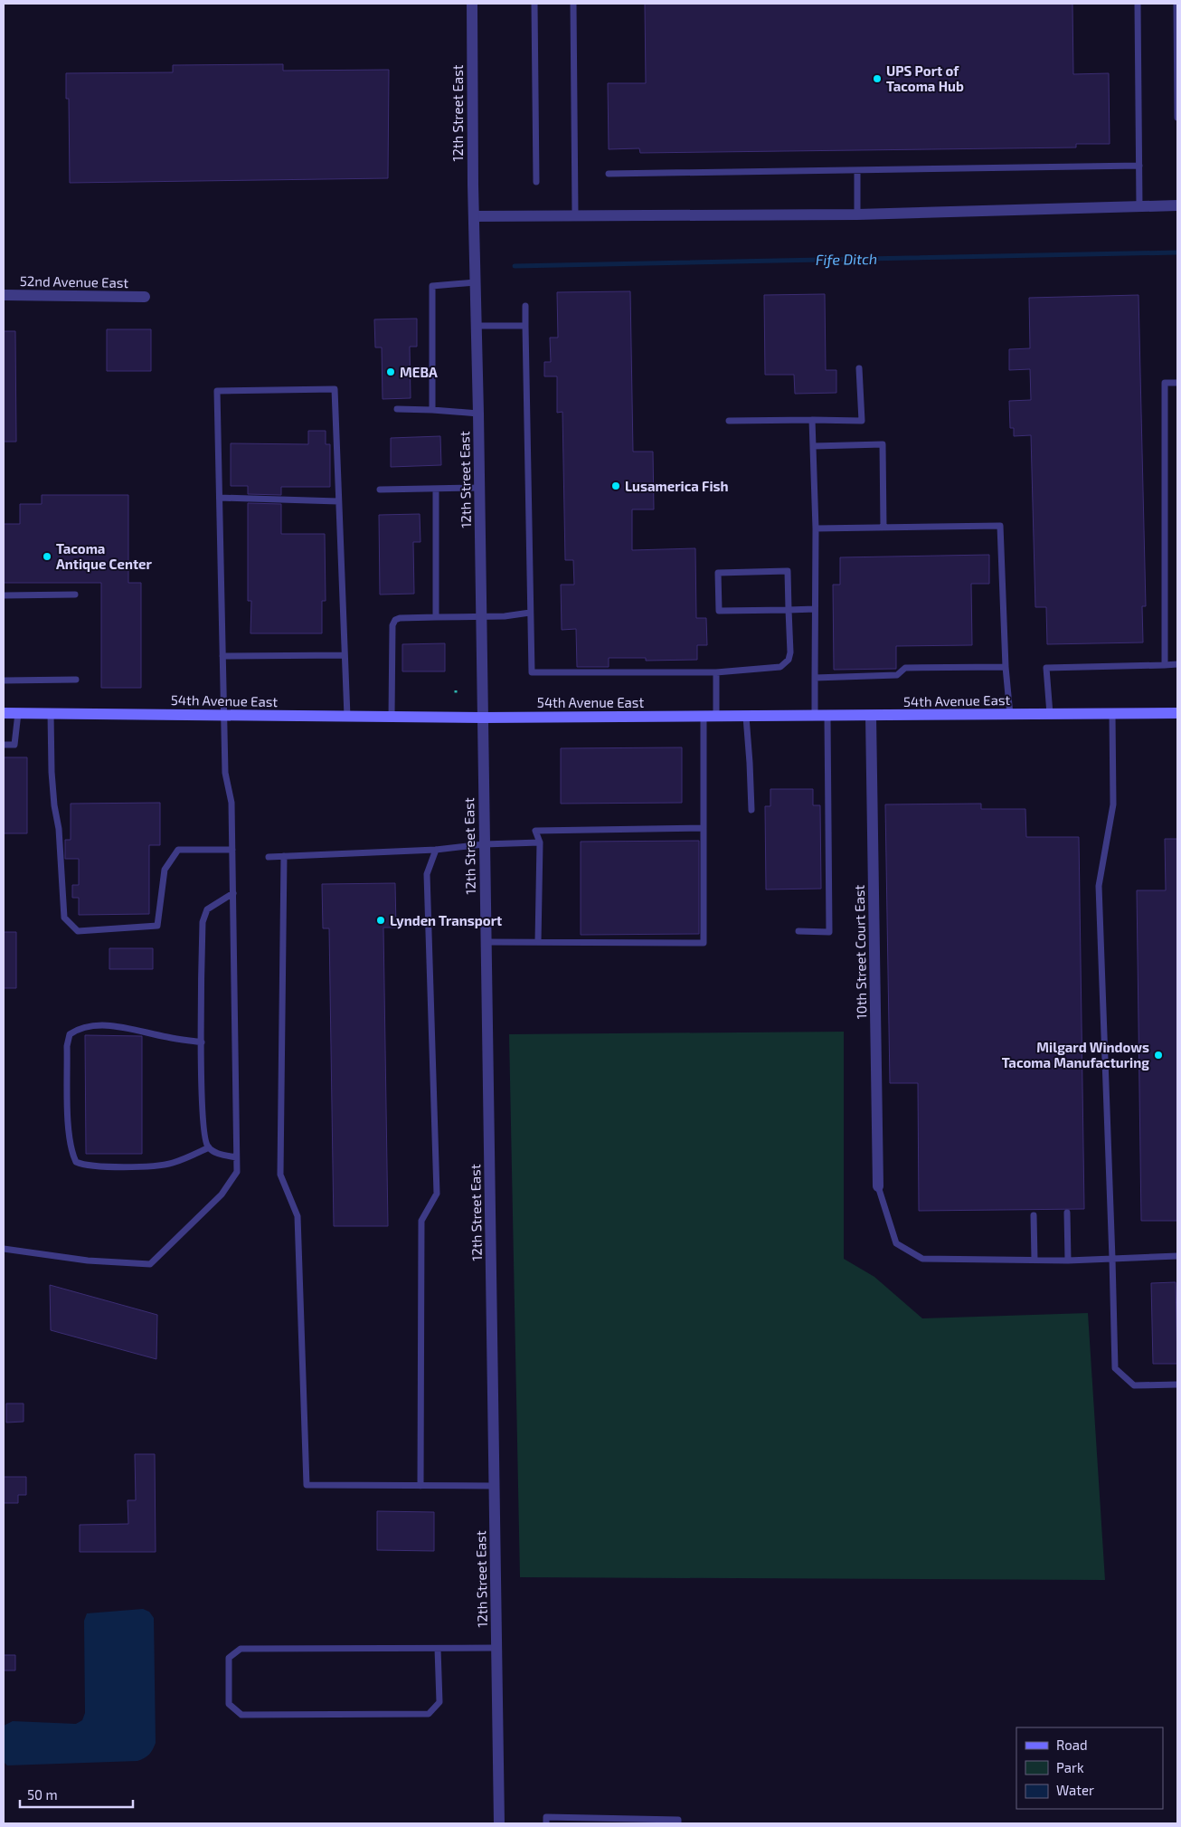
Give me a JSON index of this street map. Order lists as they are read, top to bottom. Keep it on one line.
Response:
{"streets":{"main road":["54th Avenue East"],"street":["12th Street East","52nd Avenue East","10th Street Court East"]},"crossings":[["12th Street East","54th Avenue East"],["54th Avenue East","10th Street Court East"]],"water":["Fife Ditch"],"places":["UPS Port of Tacoma Hub","MEBA","Lusamerica Fish","Tacoma Antique Center","Lynden Transport","Milgard Windows Tacoma Manufacturing"],"legend":["Road","Park","Water"],"scale_bar":"50 m"}
